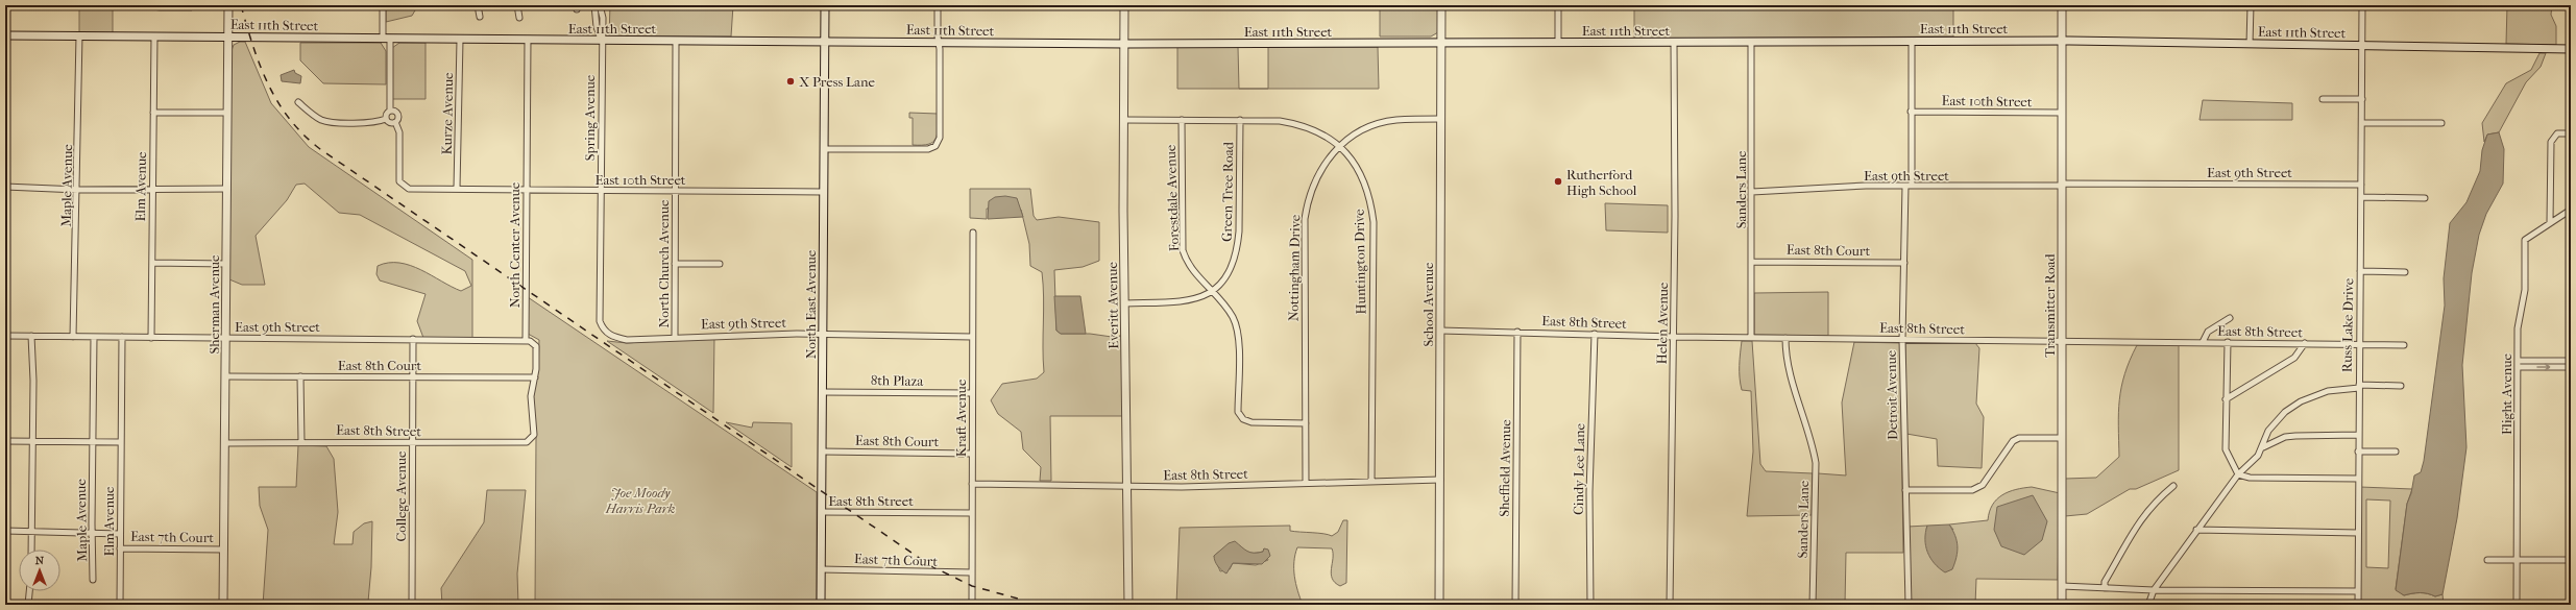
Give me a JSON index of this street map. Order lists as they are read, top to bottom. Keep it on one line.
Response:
{"streets":{"main road":["East 11th Street","Sherman Avenue","North East Avenue","School Avenue","Everitt Avenue","Transmitter Road"],"street":["East 10th Street","Kurze Avenue","Spring Avenue","East 9th Street","Maple Avenue","Elm Avenue","Sanders Lane","Green Tree Road","Forestdale Avenue","North Center Avenue","East 8th Court","Huntington Drive","North Church Avenue","Nottingham Drive","East 8th Street","Helen Avenue","Russ Lake Drive","8th Plaza","Flight Avenue","Detroit Avenue","Kraft Avenue","Sheffield Avenue","Cindy Lee Lane","College Avenue","East 7th Court"]},"crossings":[["East 11th Street","Kurze Avenue"],["East 11th Street","Spring Avenue"],["East 11th Street","Maple Avenue"],["East 11th Street","Elm Avenue"],["East 11th Street","Sanders Lane"],["East 11th Street","North Center Avenue"],["East 11th Street","North Church Avenue"],["East 11th Street","Sherman Avenue"],["East 11th Street","North East Avenue"],["East 11th Street","School Avenue"],["East 11th Street","Everitt Avenue"],["East 11th Street","Transmitter Road"],["East 11th Street","Helen Avenue"],["East 11th Street","Russ Lake Drive"],["East 10th Street","Kurze Avenue"],["East 10th Street","Spring Avenue"],["East 10th Street","North Center Avenue"],["East 10th Street","North Church Avenue"],["East 10th Street","North East Avenue"],["East 10th Street","Transmitter Road"],["Spring Avenue","East 9th Street"],["East 9th Street","Maple Avenue"],["East 9th Street","Elm Avenue"],["East 9th Street","Sanders Lane"],["East 9th Street","North Center Avenue"],["East 9th Street","North Church Avenue"],["East 9th Street","Sherman Avenue"],["East 9th Street","North East Avenue"],["East 9th Street","Transmitter Road"],["East 9th Street","Russ Lake Drive"],["East 9th Street","Detroit Avenue"],["East 9th Street","Kraft Avenue"],["East 9th Street","College Avenue"],["Elm Avenue","East 7th Court"],["Sanders Lane","East 8th Court"],["Sanders Lane","East 8th Street"],["Green Tree Road","Forestdale Avenue"],["Green Tree Road","Huntington Drive"],["Green Tree Road","Everitt Avenue"],["Forestdale Avenue","Huntington Drive"],["Forestdale Avenue","Nottingham Drive"],["East 8th Court","Sherman Avenue"],["East 8th Court","North East Avenue"],["East 8th Court","East 8th Street"],["East 8th Court","Detroit Avenue"],["East 8th Court","Kraft Avenue"],["East 8th Court","College Avenue"],["Huntington Drive","Nottingham Drive"],["Huntington Drive","Everitt Avenue"],["Huntington Drive","East 8th Street"],["Nottingham Drive","School Avenue"],["Nottingham Drive","East 8th Street"],["Sherman Avenue","East 8th Street"],["Sherman Avenue","East 7th Court"],["North East Avenue","East 8th Street"],["North East Avenue","8th Plaza"],["North East Avenue","East 7th Court"],["School Avenue","East 8th Street"],["Everitt Avenue","East 8th Street"],["Transmitter Road","East 8th Street"],["East 8th Street","Helen Avenue"],["East 8th Street","Russ Lake Drive"],["East 8th Street","Detroit Avenue"],["East 8th Street","Kraft Avenue"],["East 8th Street","Sheffield Avenue"],["East 8th Street","Cindy Lee Lane"],["East 8th Street","College Avenue"],["8th Plaza","Kraft Avenue"],["Kraft Avenue","East 7th Court"]],"parks":["Joe Moody Harris Park"],"places":["X Press Lane","Rutherford High School"],"north":"top"}
